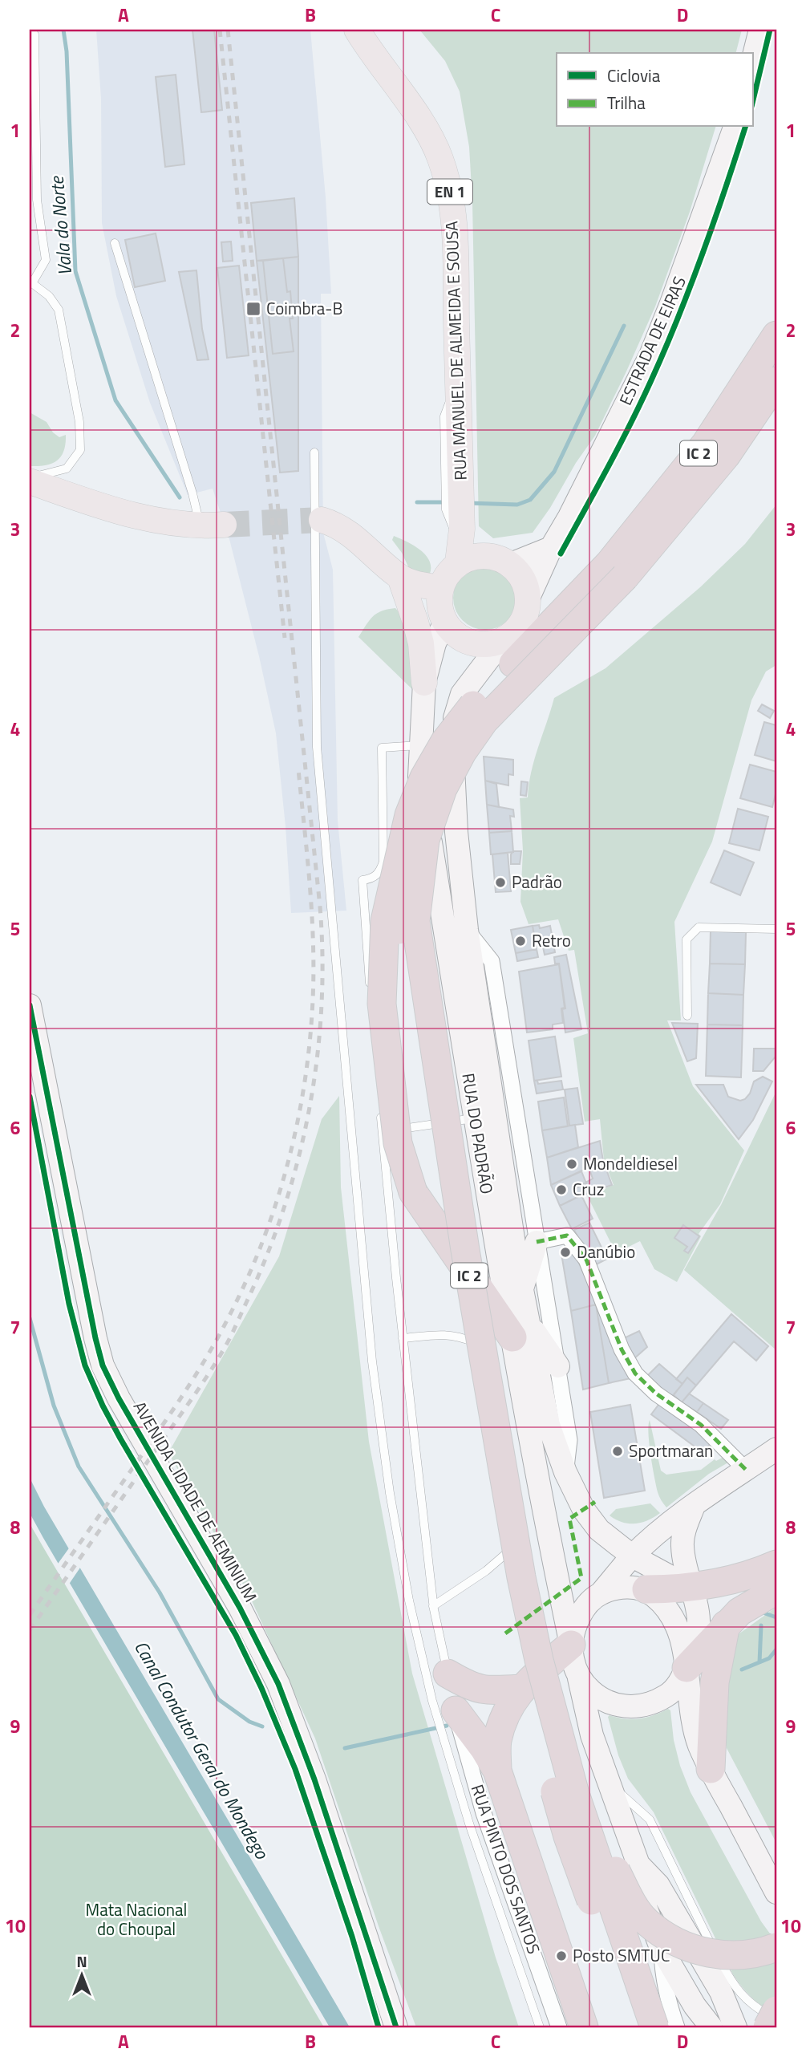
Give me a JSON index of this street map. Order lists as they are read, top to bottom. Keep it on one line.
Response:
{"streets":{"highway":["IC 2"],"main road":["EN 1","ESTRADA DE EIRAS","RUA MANUEL DE ALMEIDA E SOUSA","RUA DO PADRÃO","AVENIDA CIDADE DE AEMINIUM"],"street":["RUA PINTO DOS SANTOS"]},"crossings":[["ESTRADA DE EIRAS","RUA MANUEL DE ALMEIDA E SOUSA"],["ESTRADA DE EIRAS","RUA DO PADRÃO"],["RUA MANUEL DE ALMEIDA E SOUSA","RUA DO PADRÃO"]],"water":["Vala do Norte","Canal Condutor Geral do Mondego"],"parks":["Mata Nacional do Choupal"],"places":{"transit":["Coimbra-B"],"other":["Padrão","Retro","Mondeldiesel","Cruz","Danúbio","Sportmaran","Posto SMTUC"]},"legend":["Ciclovia","Trilha"],"north":"top","grid":{"columns":["A","B","C","D"],"rows":["1","2","3","4","5","6","7","8","9","10"]}}
